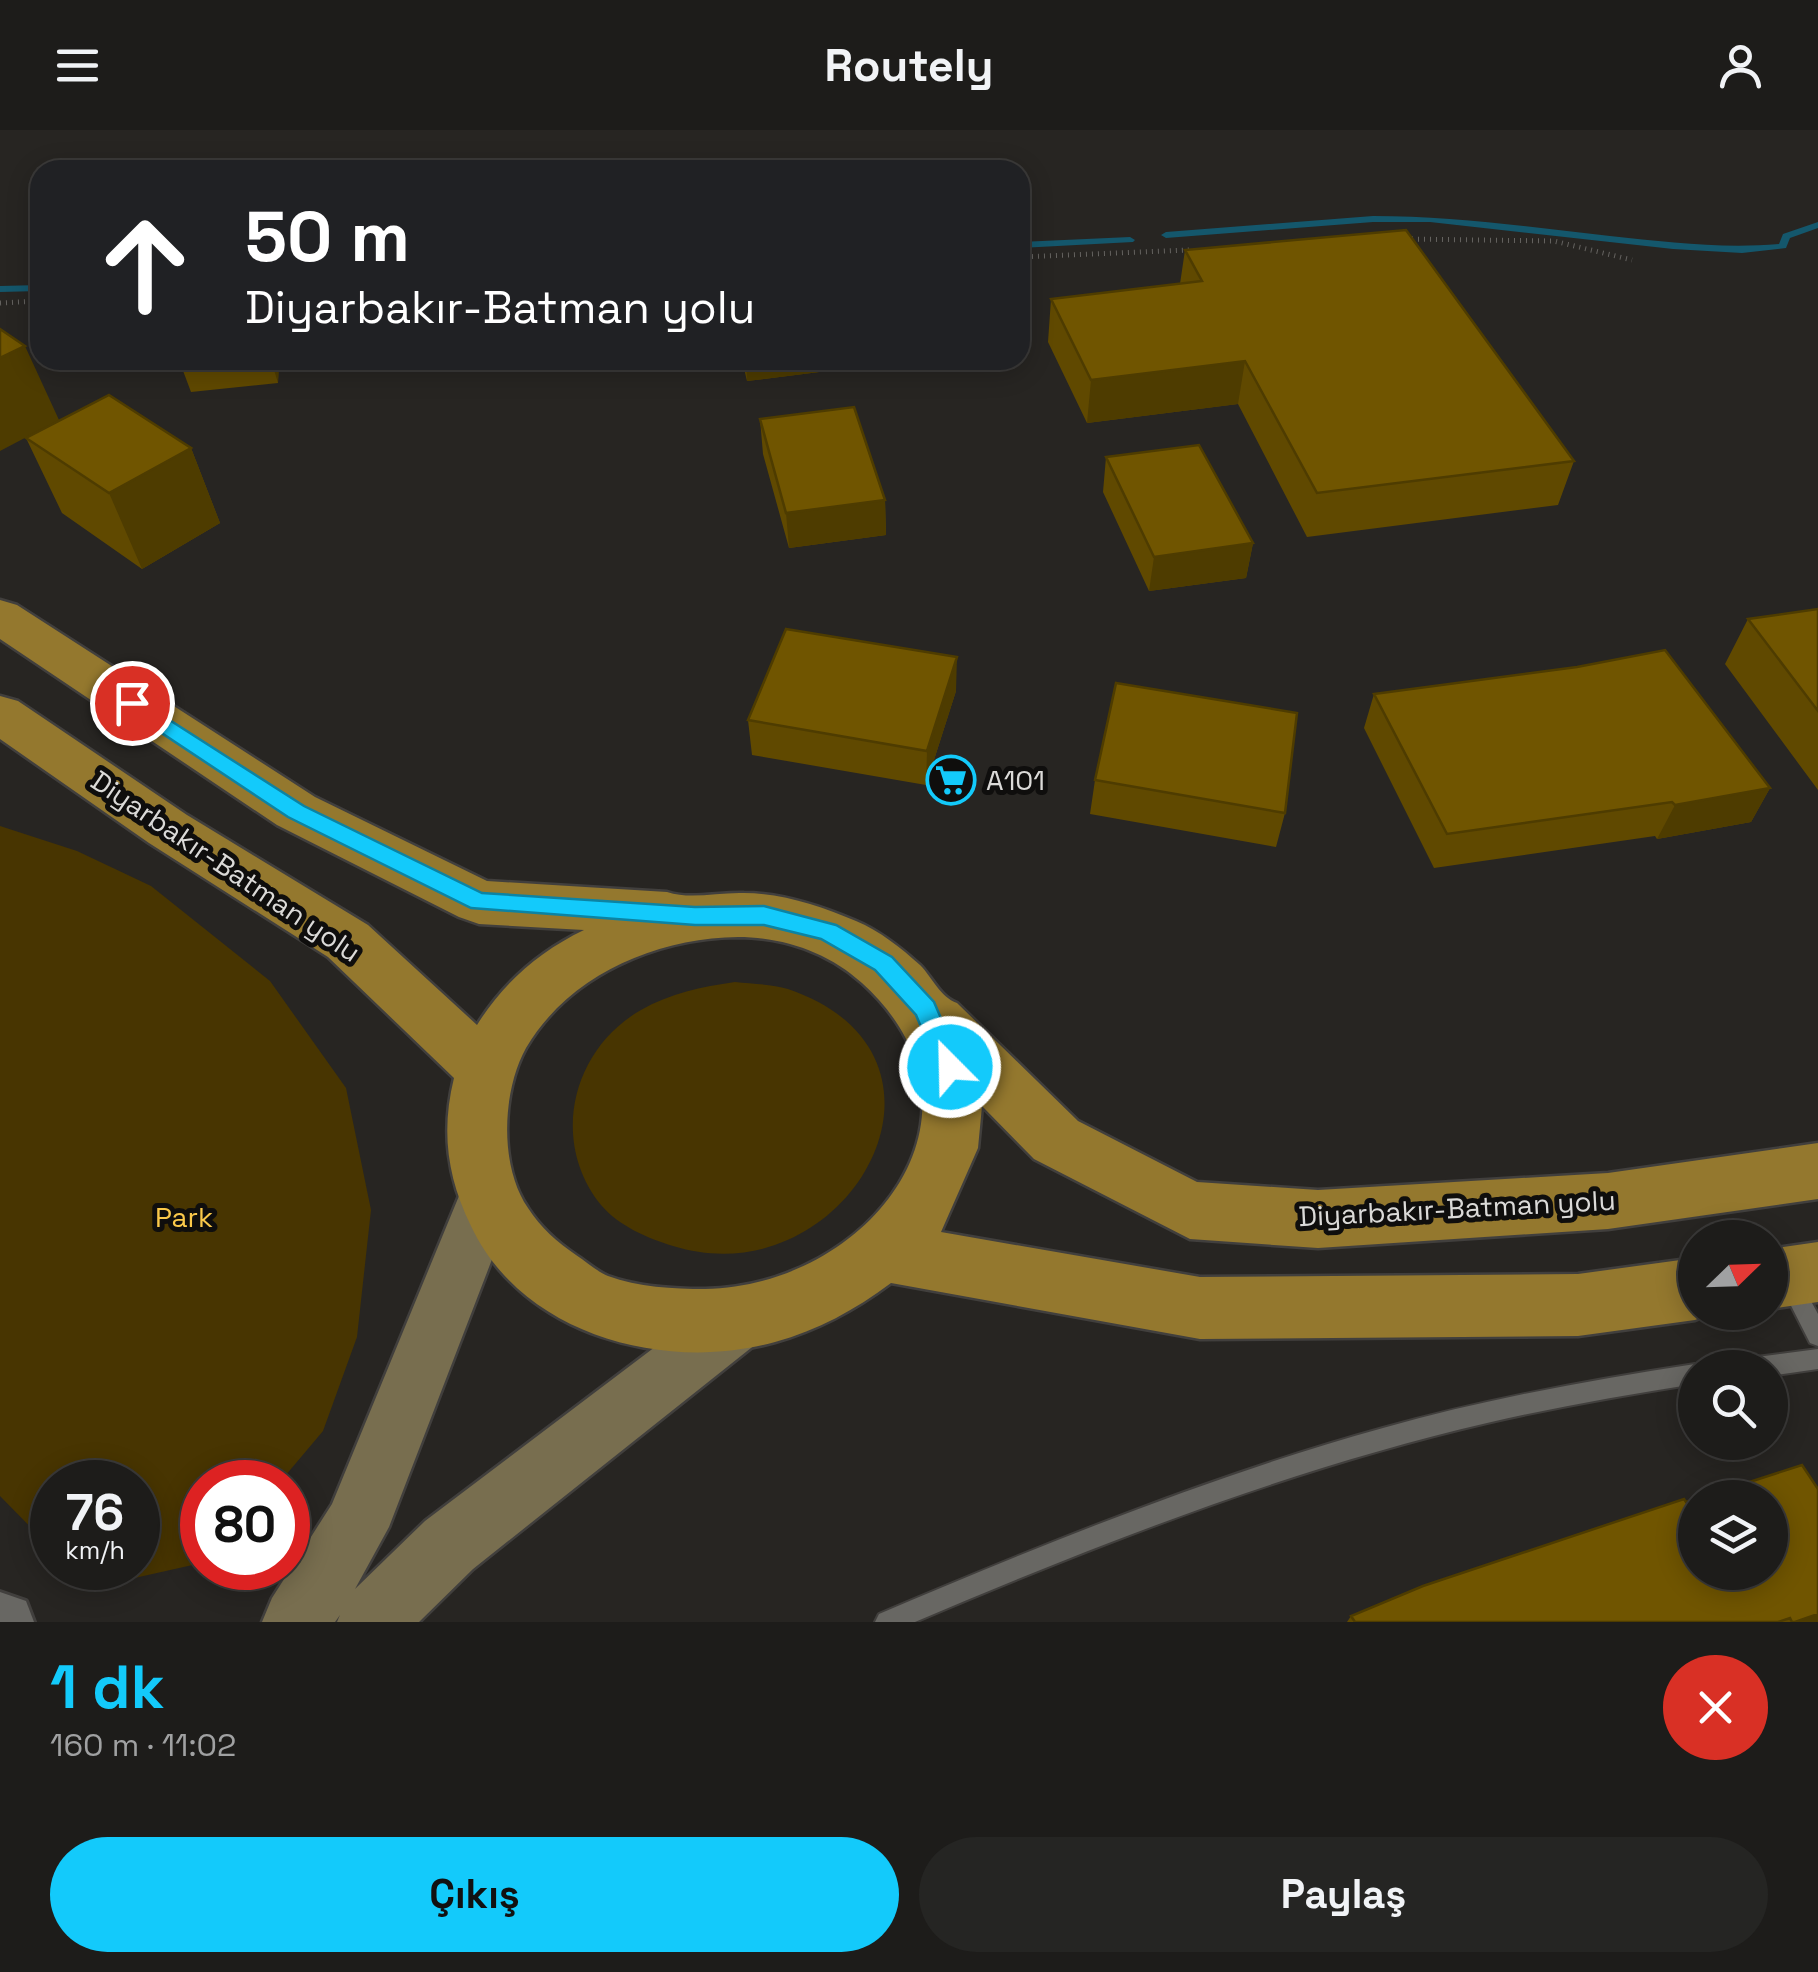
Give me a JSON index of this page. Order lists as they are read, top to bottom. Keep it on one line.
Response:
{"streets":{"highway":["Diyarbakır-Batman yolu"]},"parks":["Park"],"places":{"supermarket":["A101"]},"north":"top right","page":{"header":"Routely","turn":["50 m","Diyarbakır-Batman yolu"],"speed":"76 km/h","limit":"80","heading":["1 dk","160 m · 11:02"],"buttons":["Çıkış","Paylaş"]}}
